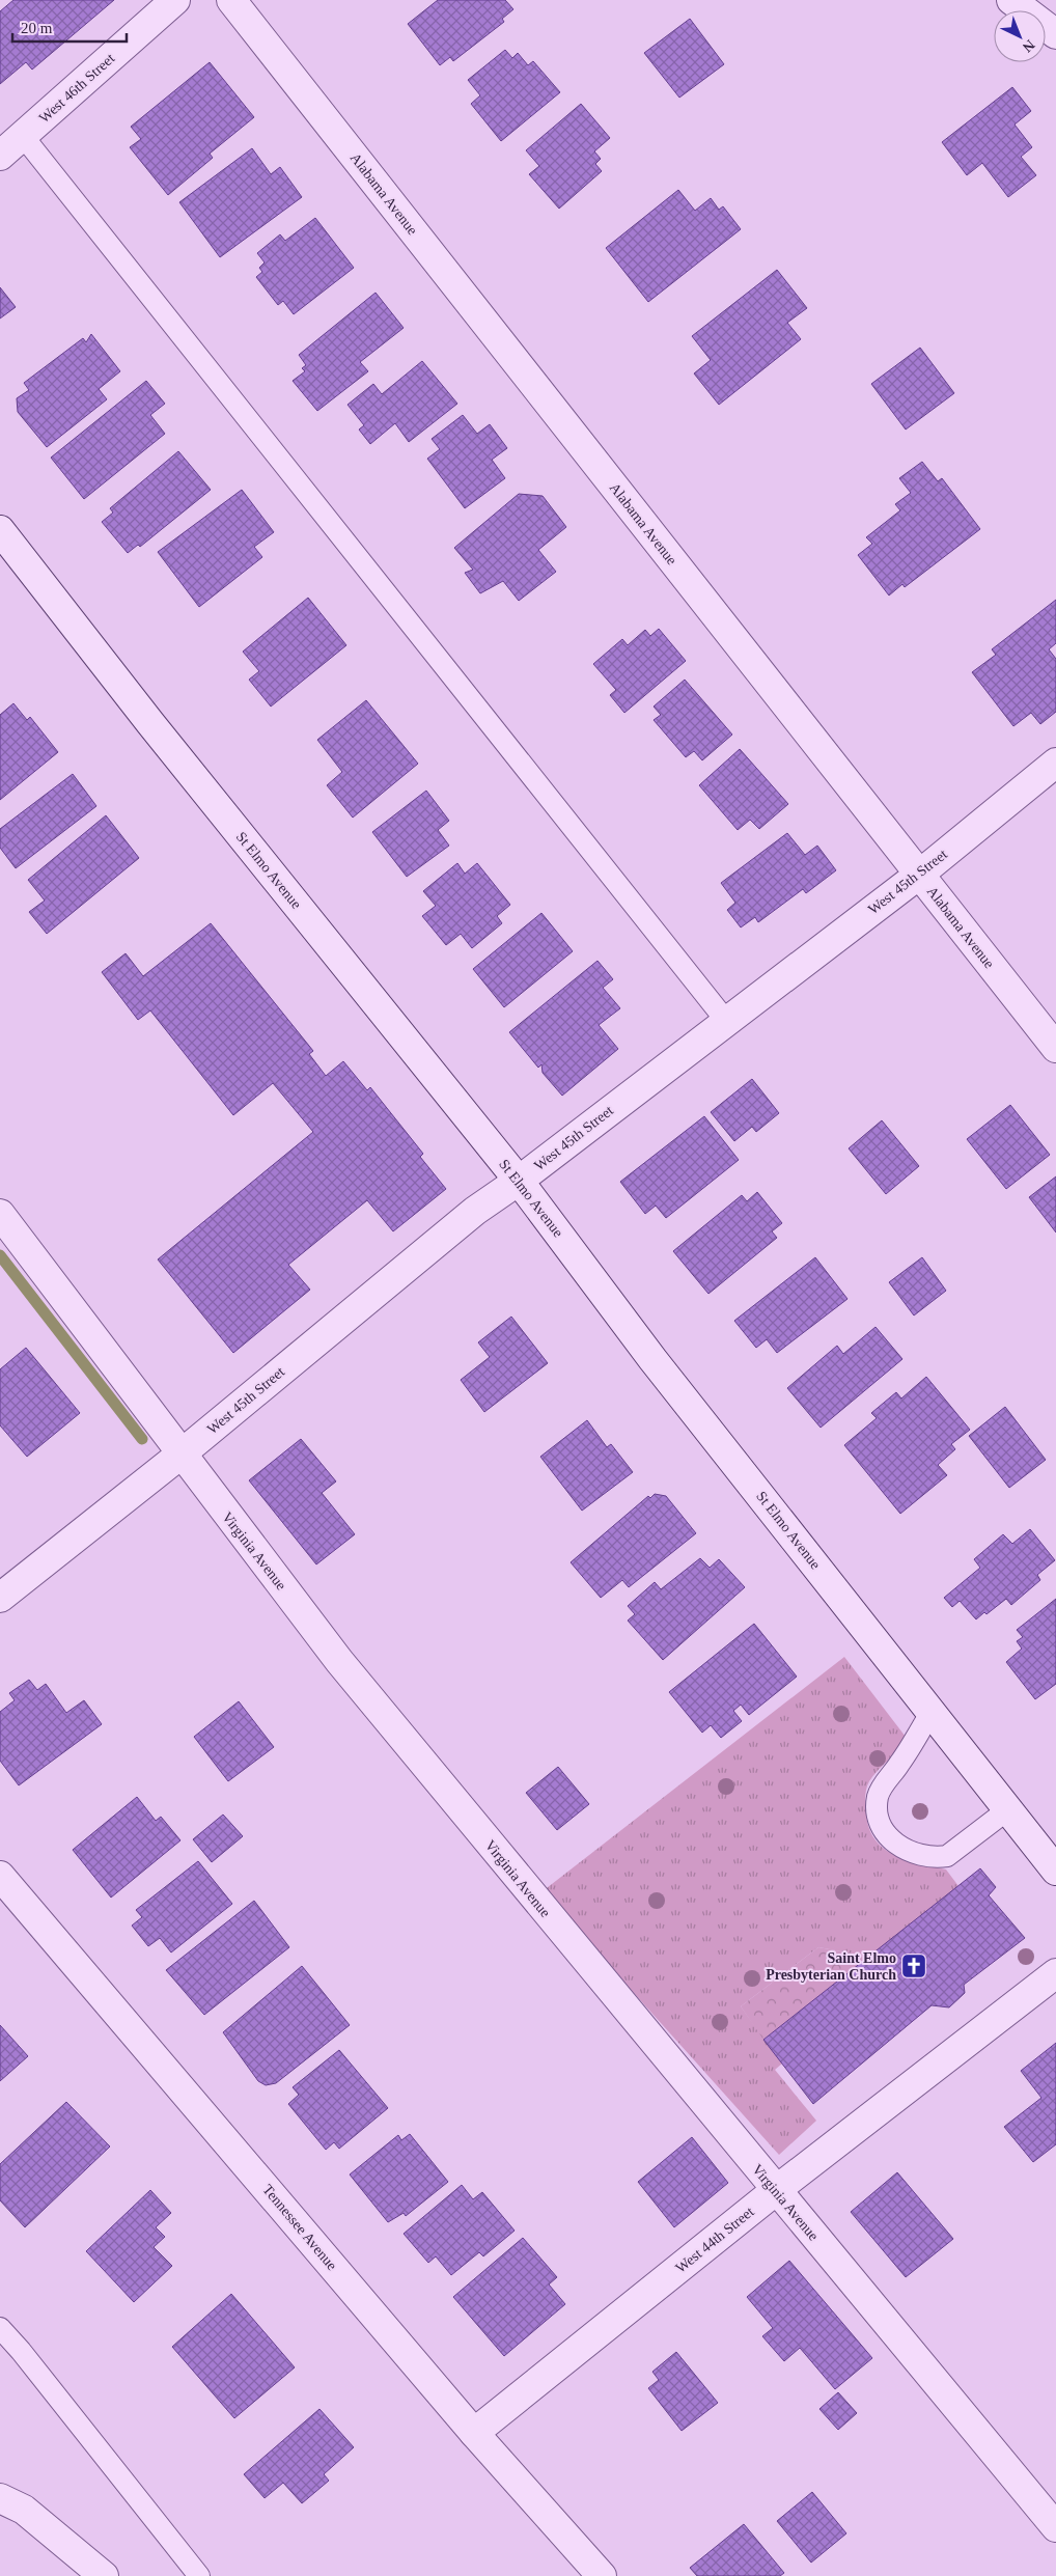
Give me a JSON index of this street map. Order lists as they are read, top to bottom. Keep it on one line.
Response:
{"streets":{"street":["West 46th Street","Alabama Avenue","St Elmo Avenue","West 45th Street","Virginia Avenue","Tennessee Avenue","West 44th Street"]},"crossings":[["Alabama Avenue","West 45th Street"],["St Elmo Avenue","West 45th Street"],["West 45th Street","Virginia Avenue"],["Virginia Avenue","West 44th Street"],["Tennessee Avenue","West 44th Street"]],"places":{"church":["Saint Elmo Presbyterian Church"]},"scale_bar":"20 m","north":"bottom right"}
